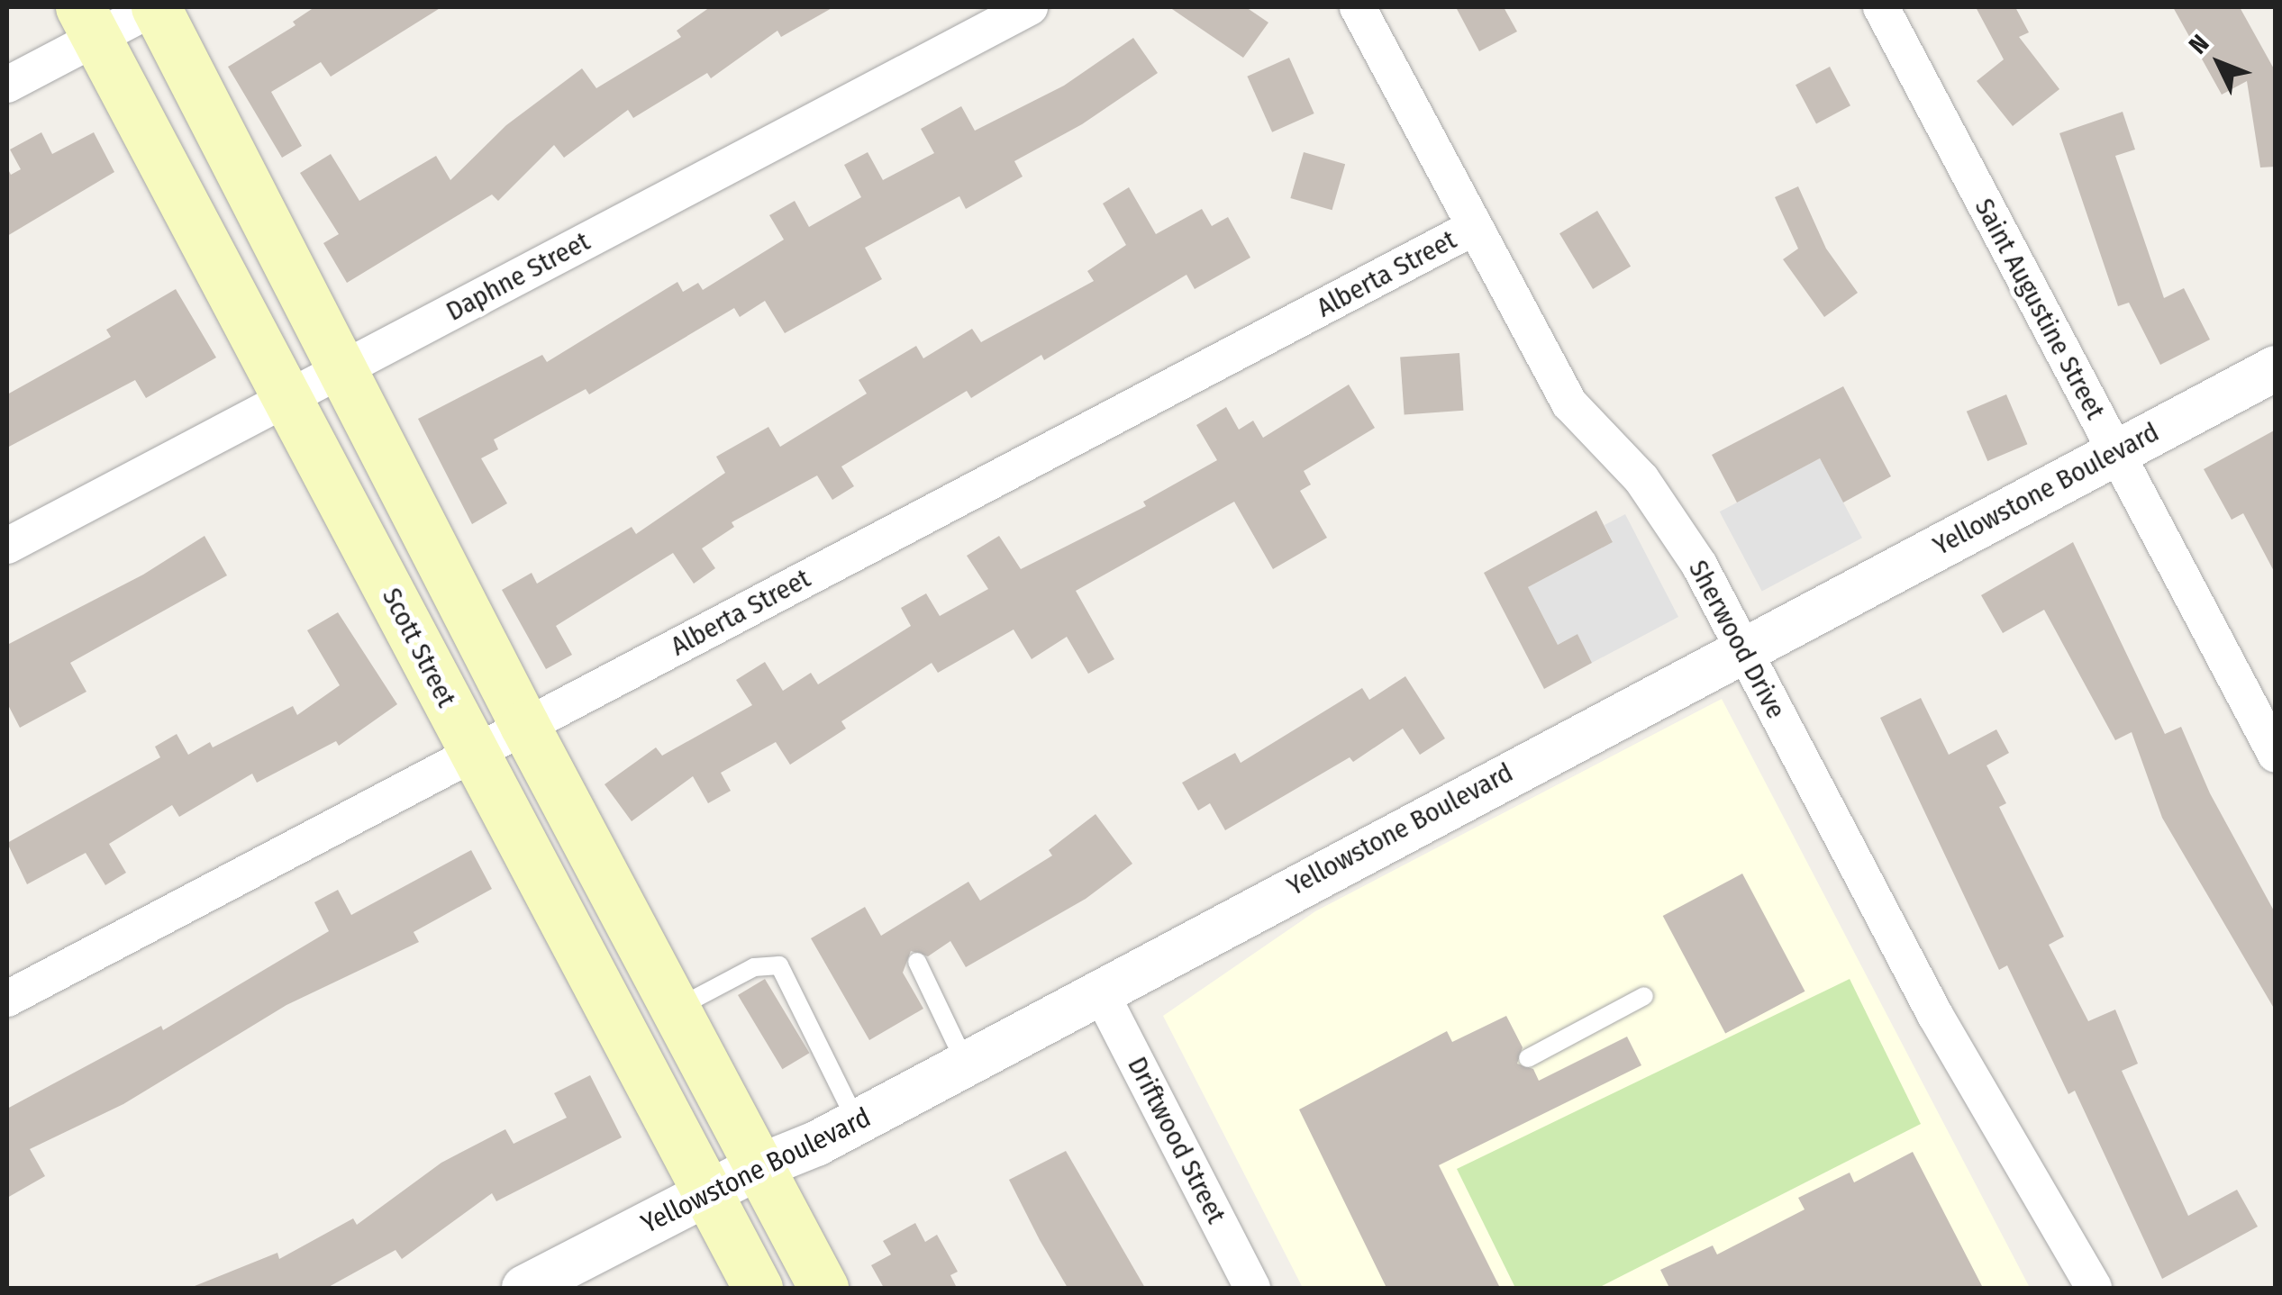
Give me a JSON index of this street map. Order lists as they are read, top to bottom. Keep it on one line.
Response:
{"streets":{"main road":["Scott Street"],"street":["Alberta Street","Daphne Street","Saint Augustine Street","Yellowstone Boulevard","Sherwood Drive","Driftwood Street"]},"crossings":[["Alberta Street","Sherwood Drive"],["Alberta Street","Scott Street"],["Daphne Street","Scott Street"],["Saint Augustine Street","Yellowstone Boulevard"],["Yellowstone Boulevard","Sherwood Drive"],["Yellowstone Boulevard","Scott Street"],["Yellowstone Boulevard","Driftwood Street"]],"north":"top left"}
